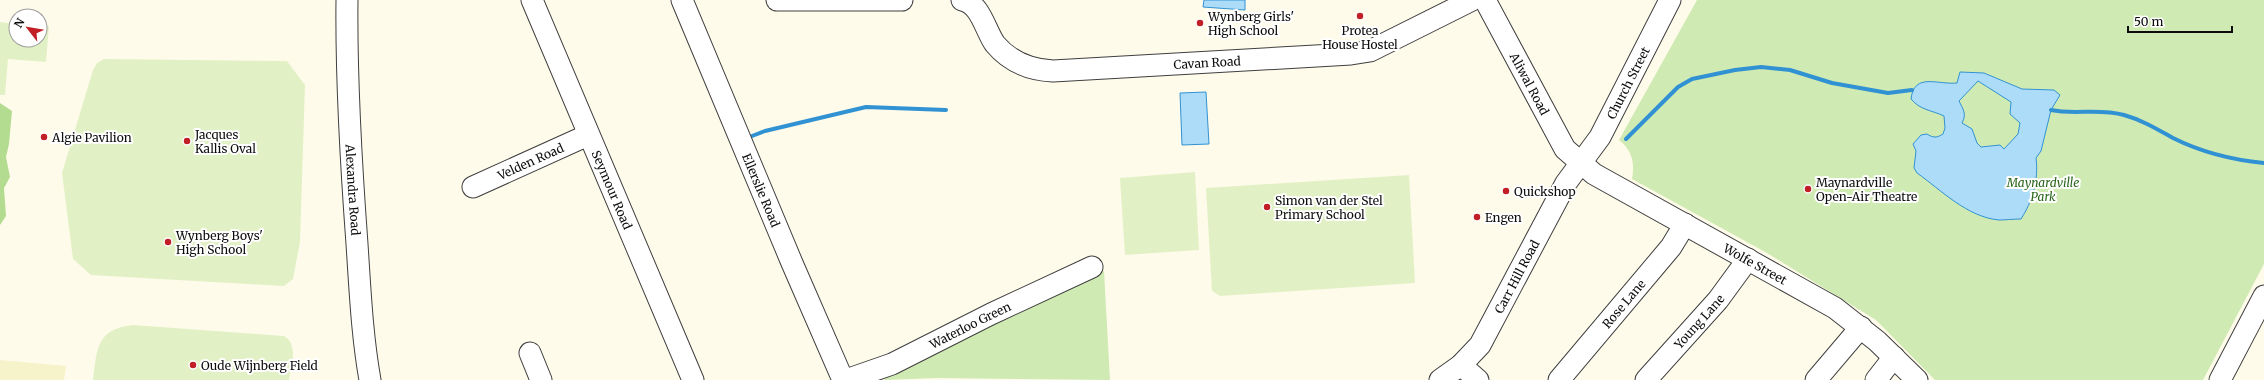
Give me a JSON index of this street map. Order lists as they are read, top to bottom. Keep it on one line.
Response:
{"streets":{"street":["Cavan Road","Church Street","Aliwal Road","Velden Road","Alexandra Road","Seymour Road","Ellerslie Road","Wolfe Street","Carr Hill Road","Rose Lane","Young Lane","Waterloo Green"]},"crossings":[["Church Street","Aliwal Road"],["Church Street","Wolfe Street"],["Church Street","Carr Hill Road"],["Aliwal Road","Wolfe Street"],["Aliwal Road","Carr Hill Road"],["Velden Road","Seymour Road"],["Wolfe Street","Carr Hill Road"],["Wolfe Street","Rose Lane"],["Wolfe Street","Young Lane"]],"parks":["Maynardville Park"],"places":["Protea House Hostel","Wynberg Girls' High School","Algie Pavilion","Jacques Kallis Oval","Maynardville Open-Air Theatre","Quickshop","Simon van der Stel Primary School","Engen","Wynberg Boys' High School","Oude Wijnberg Field"],"scale_bar":"50 m","north":"top left"}
